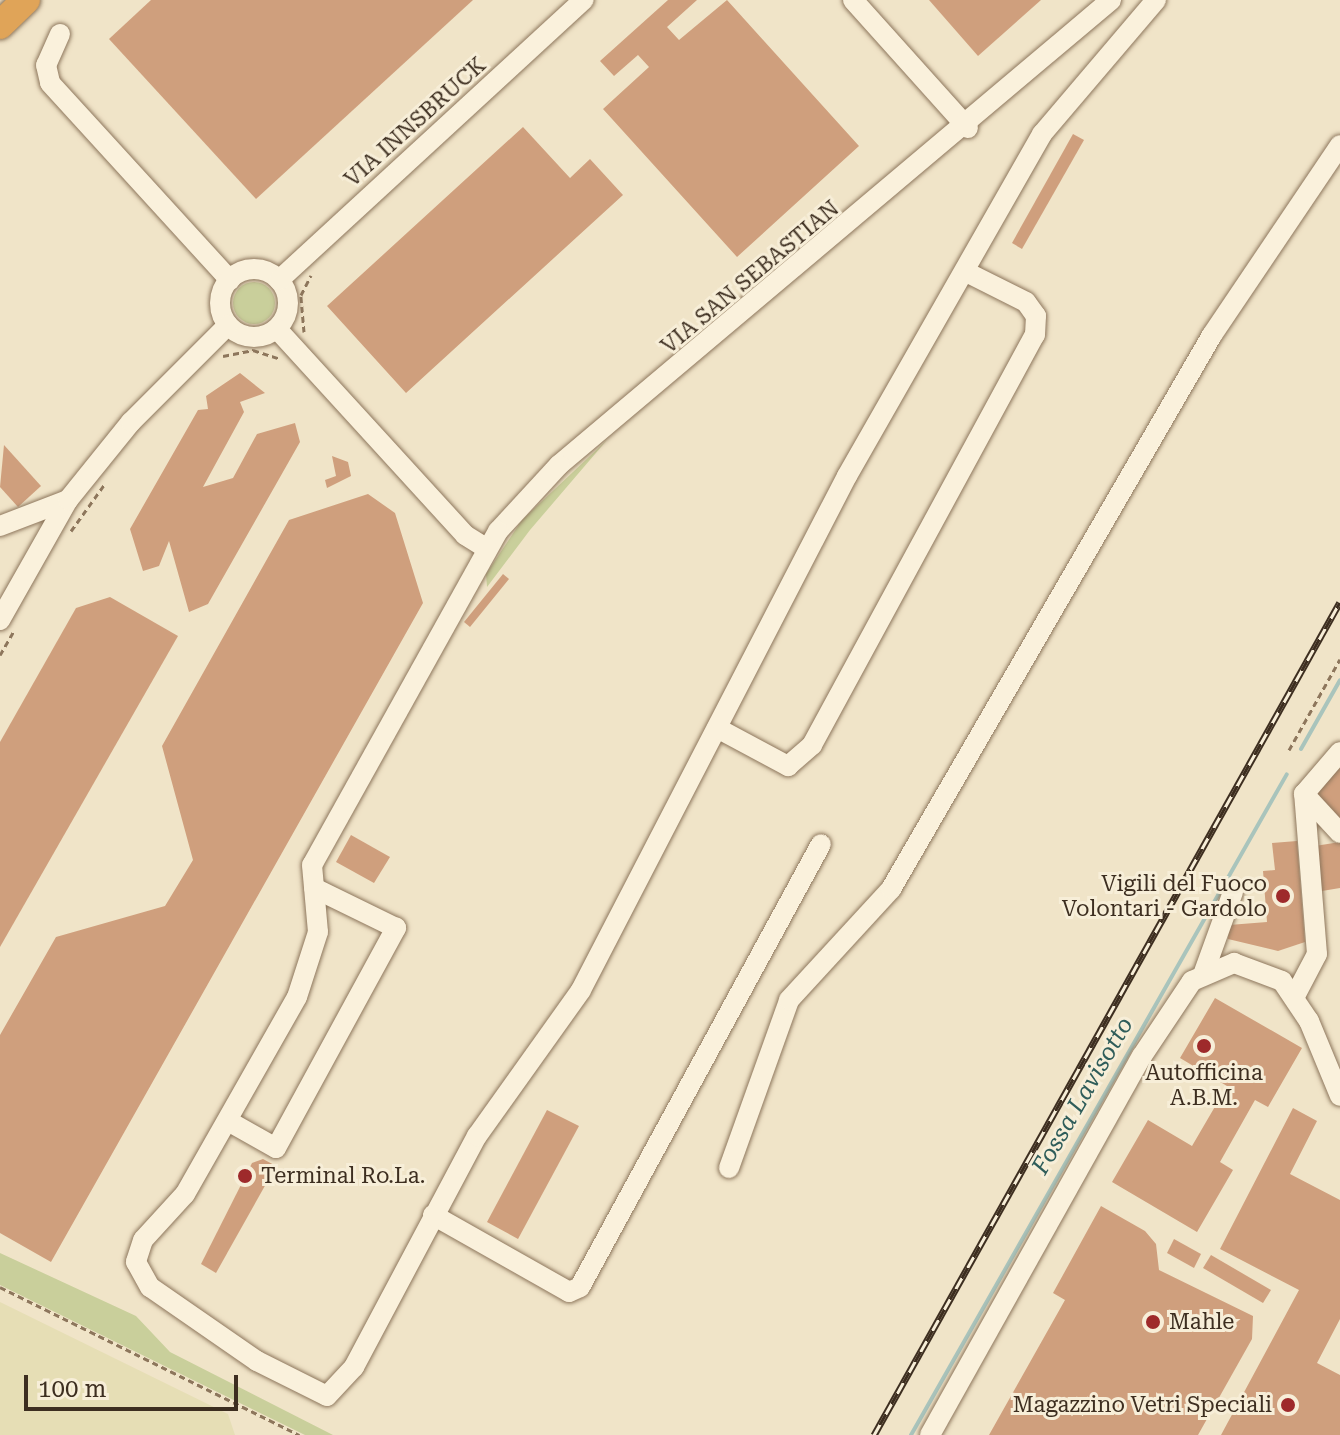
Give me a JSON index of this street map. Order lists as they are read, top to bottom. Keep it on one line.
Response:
{"streets":{"street":["VIA INNSBRUCK","VIA SAN SEBASTIAN"]},"water":["Fossa Lavisotto"],"places":["Vigili del Fuoco Volontari - Gardolo","Autofficina A.B.M.","Terminal Ro.La.","Mahle","Magazzino Vetri Speciali"],"scale_bar":"100 m"}
